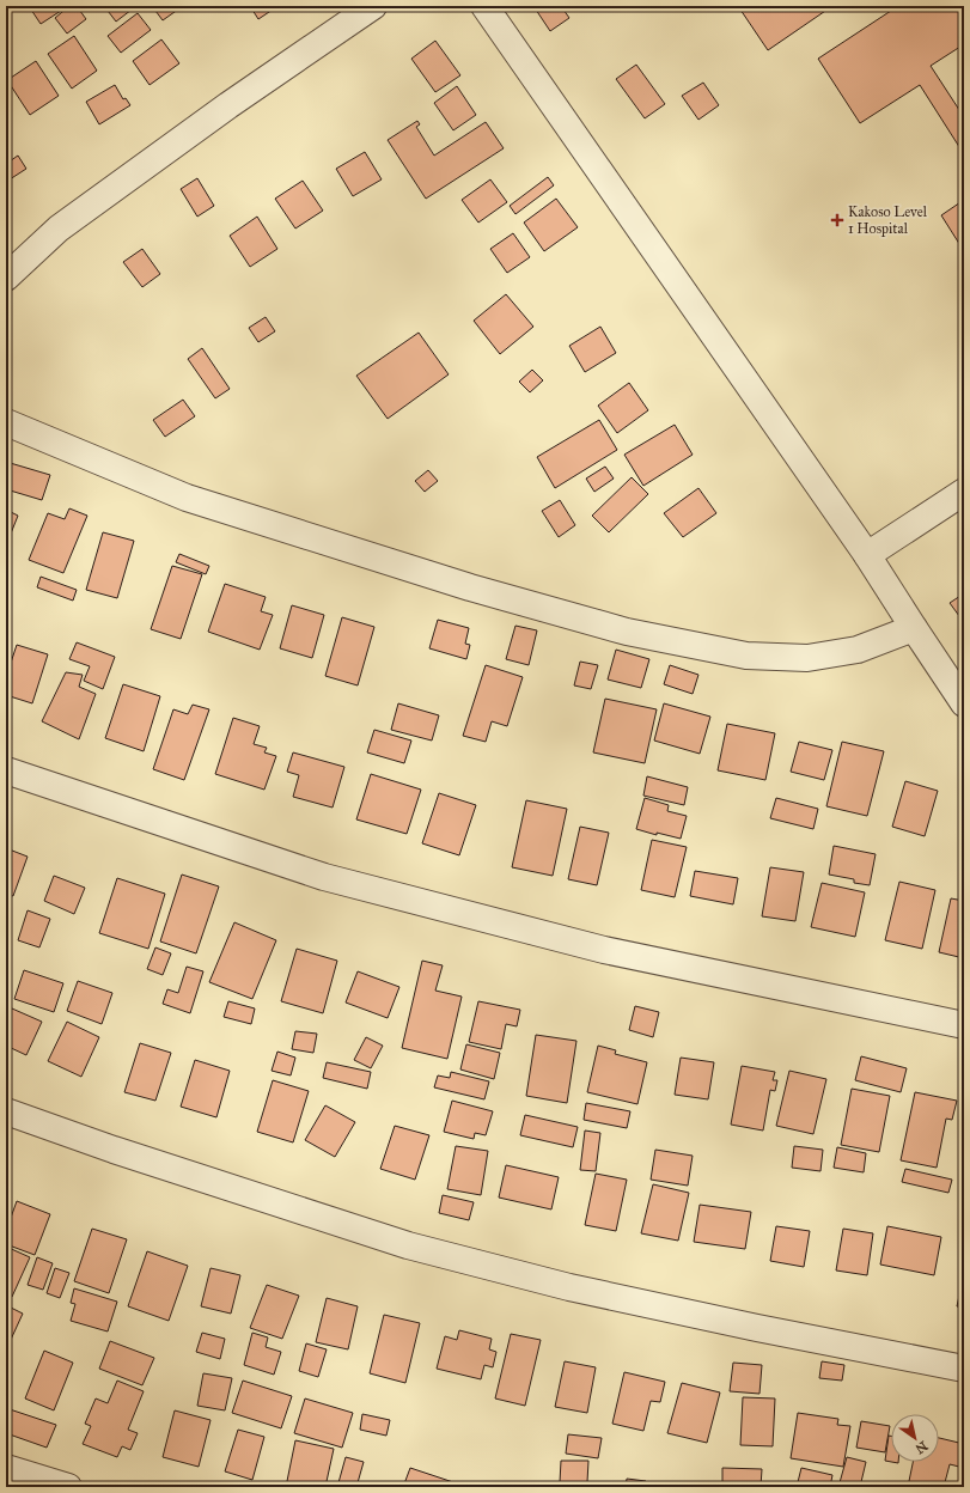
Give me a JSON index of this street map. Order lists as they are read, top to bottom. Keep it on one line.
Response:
{"places":{"health":["Kakoso Level 1 Hospital"]},"north":"bottom right"}
